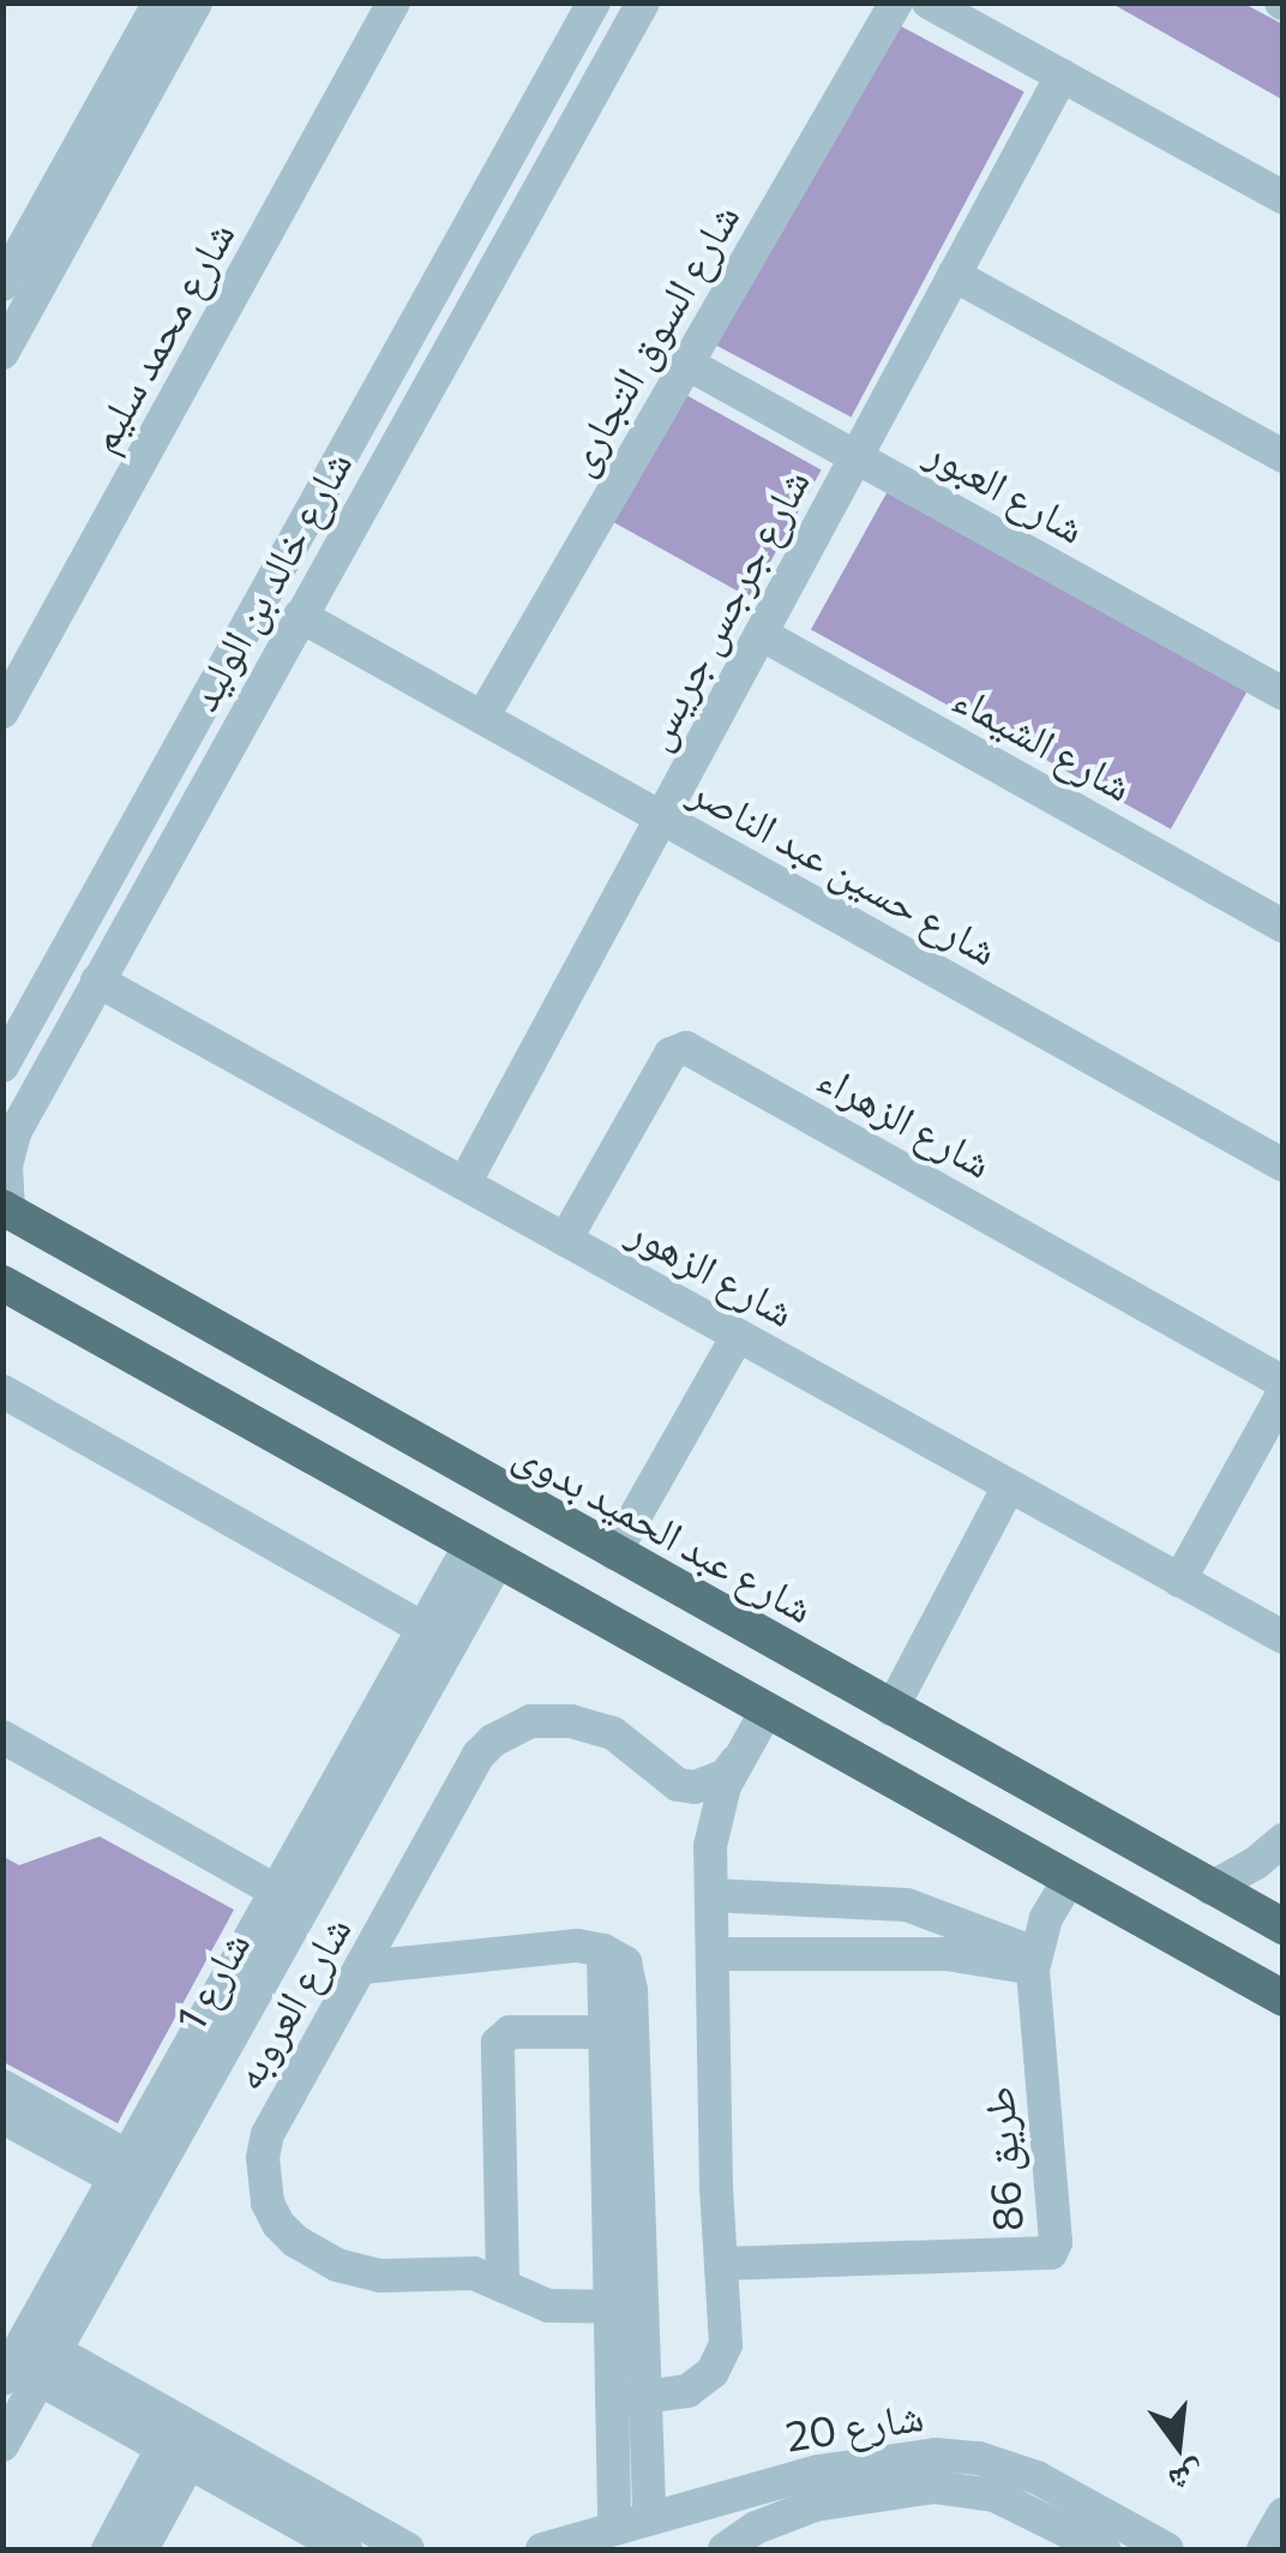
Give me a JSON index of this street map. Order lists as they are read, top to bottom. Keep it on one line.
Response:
{"streets":{"main road":["شارع عبد الحميد بدوى"],"street":["شارع محمد سليم","شارع السوق التجارى","شارع العبور","شارع خالد بن الوليد","شارع جرجس جريس","شارع الشيماء","شارع حسين عبد الناصر","شارع الزهراء","شارع الزهور","شارع 1","شارع العروبه","طريق 86","شارع 20"]},"crossings":[["شارع السوق التجارى","شارع العبور"],["شارع السوق التجارى","شارع حسين عبد الناصر"],["شارع العبور","شارع جرجس جريس"],["شارع خالد بن الوليد","شارع حسين عبد الناصر"],["شارع خالد بن الوليد","شارع الزهور"],["شارع خالد بن الوليد","شارع عبد الحميد بدوى"],["شارع جرجس جريس","شارع الشيماء"],["شارع جرجس جريس","شارع حسين عبد الناصر"],["شارع جرجس جريس","شارع الزهور"],["شارع الزهراء","شارع الزهور"]],"north":"bottom"}
